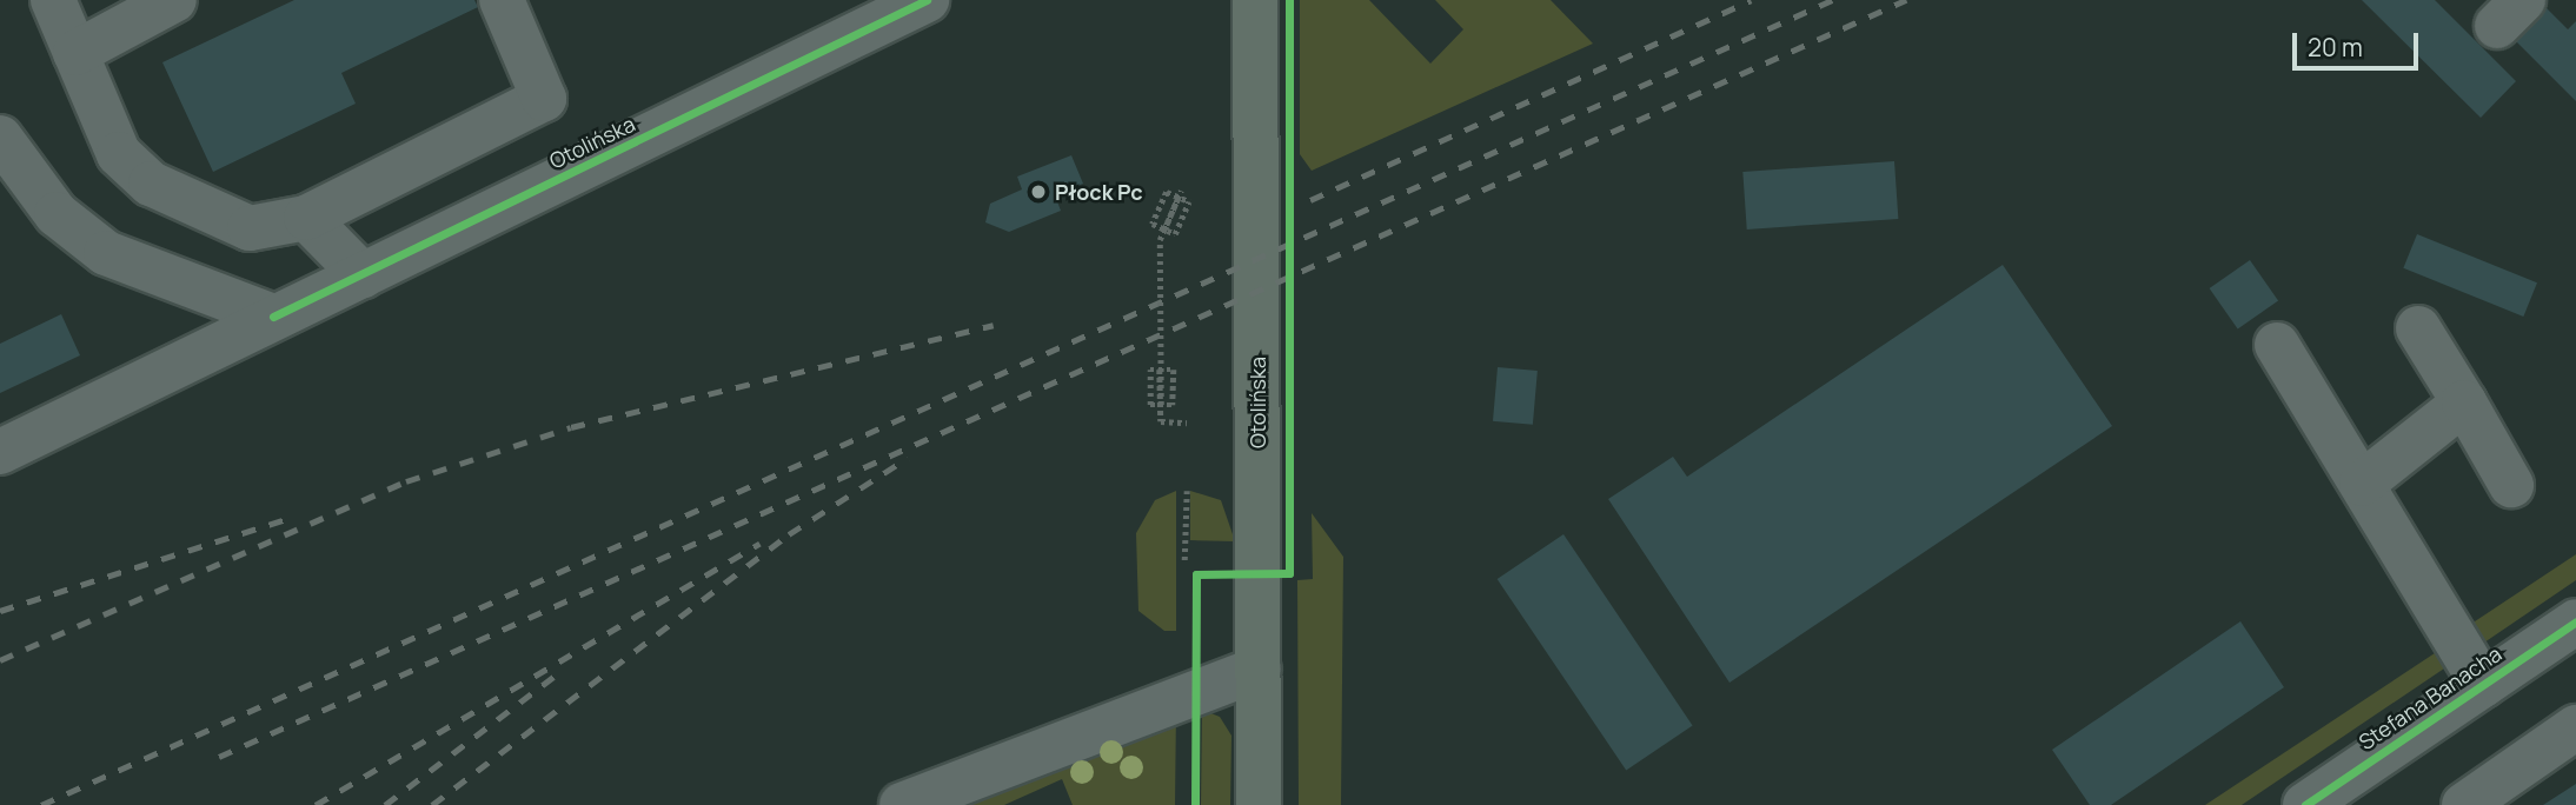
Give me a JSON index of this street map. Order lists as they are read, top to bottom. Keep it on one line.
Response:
{"streets":{"main road":["Otolińska"],"street":["Stefana Banacha"]},"places":["Płock Pc"],"scale_bar":"20 m"}
